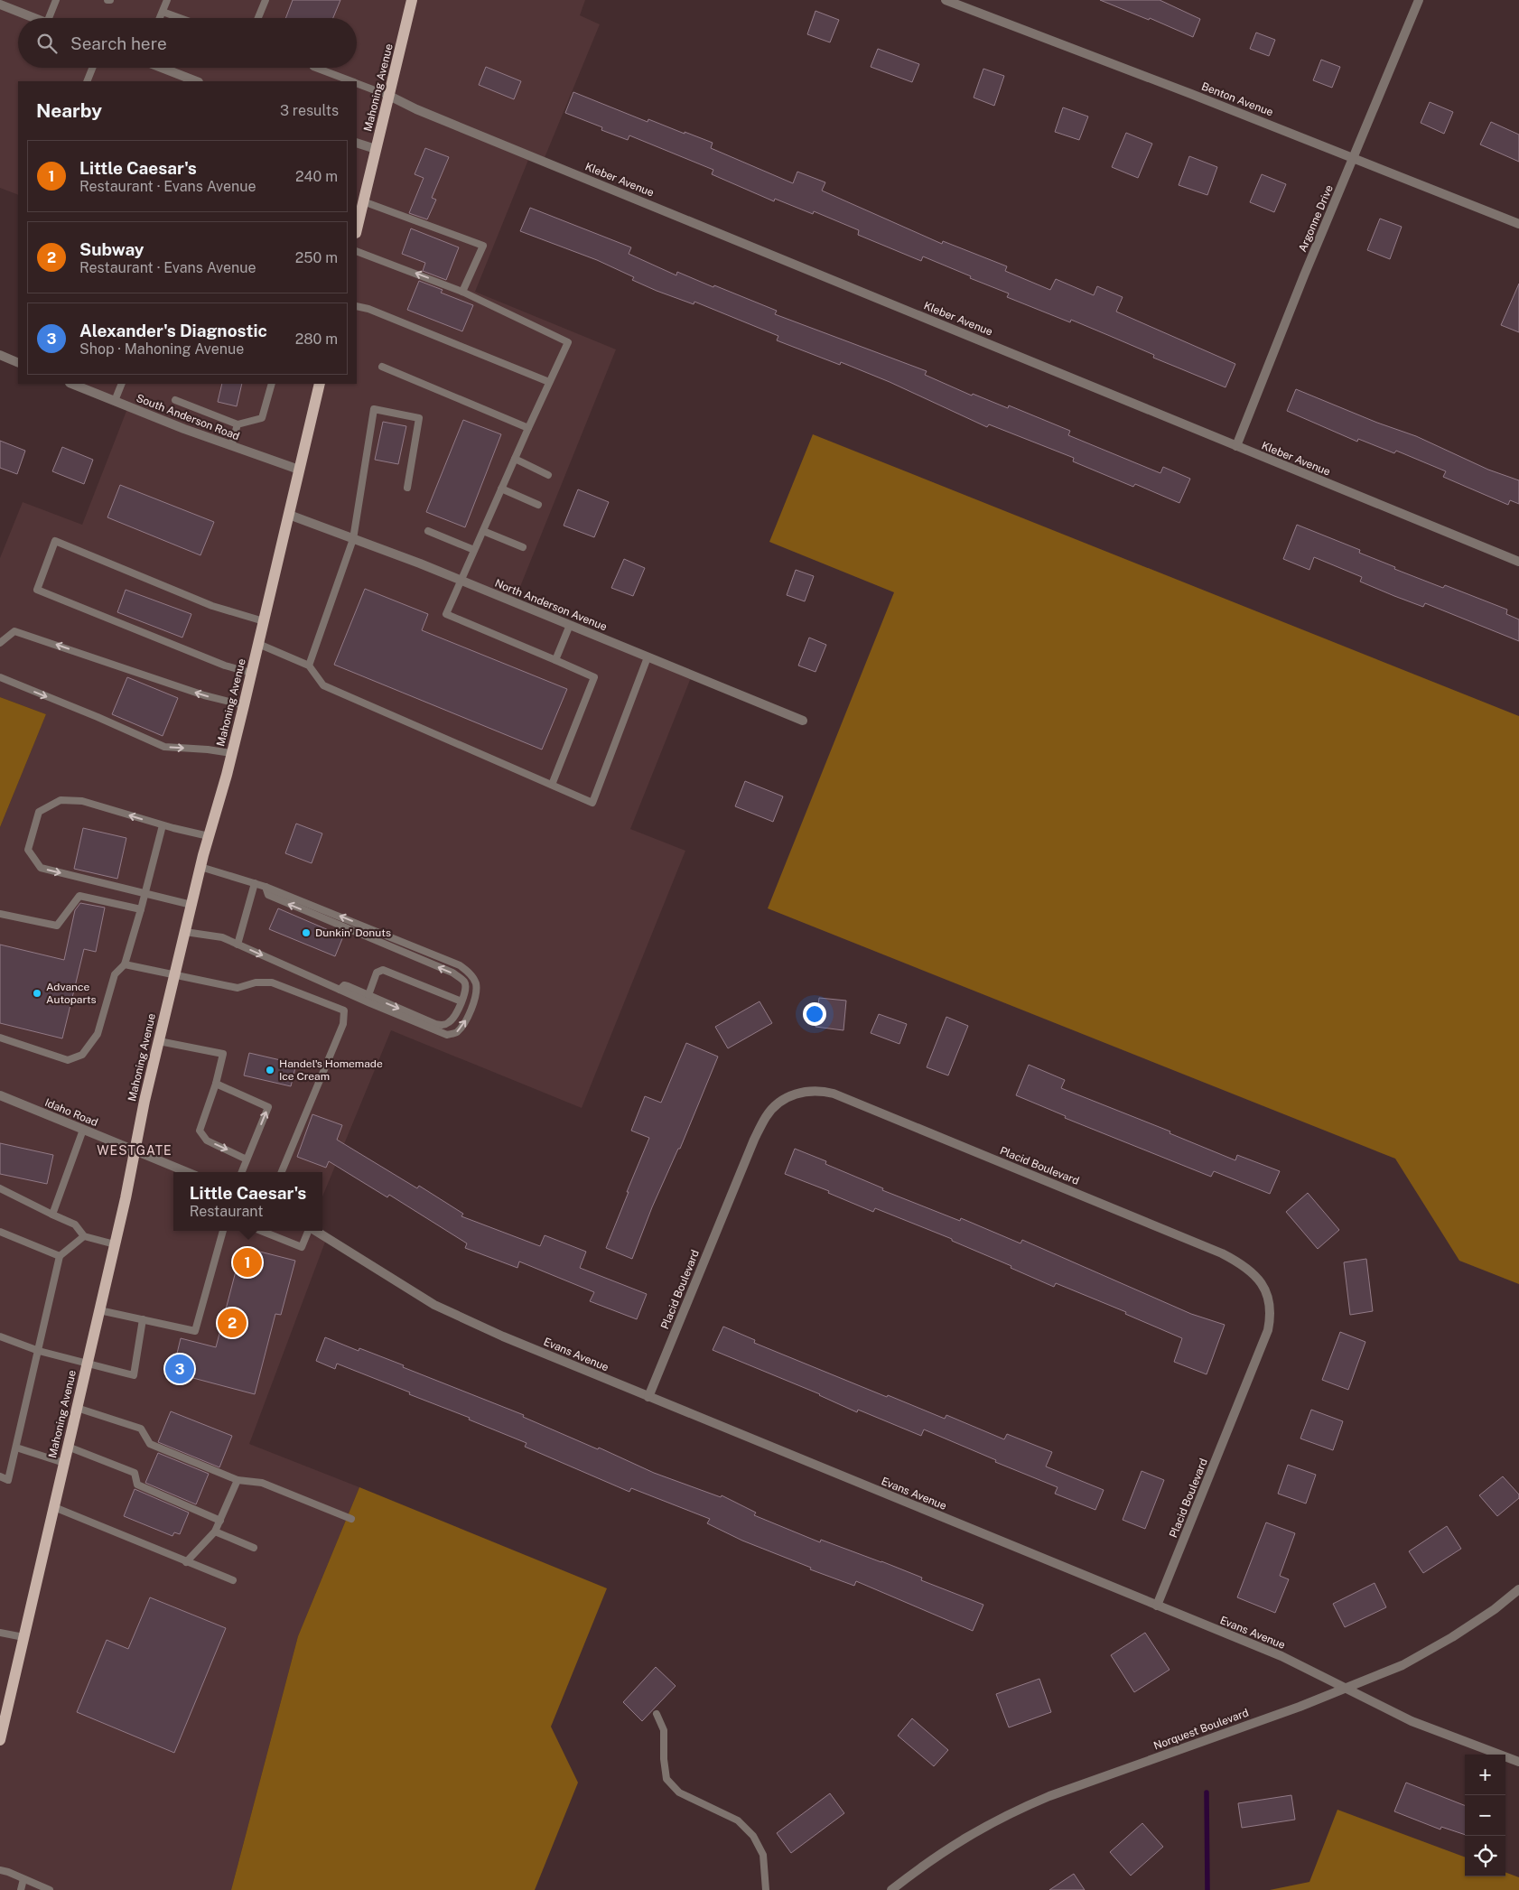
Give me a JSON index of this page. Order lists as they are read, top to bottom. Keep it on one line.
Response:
{"streets":{"main road":["Mahoning Avenue"],"street":["Benton Avenue","Kleber Avenue","Argonne Drive","South Anderson Road","North Anderson Avenue","Idaho Road","Placid Boulevard","Evans Avenue","Norquest Boulevard"]},"crossings":[["Mahoning Avenue","Kleber Avenue"],["Mahoning Avenue","South Anderson Road"],["Mahoning Avenue","North Anderson Avenue"],["Mahoning Avenue","Idaho Road"],["Benton Avenue","Argonne Drive"],["Kleber Avenue","Argonne Drive"],["Placid Boulevard","Evans Avenue"],["Evans Avenue","Norquest Boulevard"]],"districts":["WESTGATE"],"places":["Dunkin' Donuts","Advance Autoparts","Handel's Homemade Ice Cream"],"page":{"search":"Search here","heading":["Nearby","3 results"],"list":[{"mark":"1","name":"Little Caesar's","note":"Restaurant · Evans Avenue","value":"240 m"},{"mark":"2","name":"Subway","note":"Restaurant · Evans Avenue","value":"250 m"},{"mark":"3","name":"Alexander's Diagnostic","note":"Shop · Mahoning Avenue","value":"280 m"}],"popup":["Little Caesar's","Restaurant"],"pins":["1","2","3"],"map_buttons":["+","−"]}}
